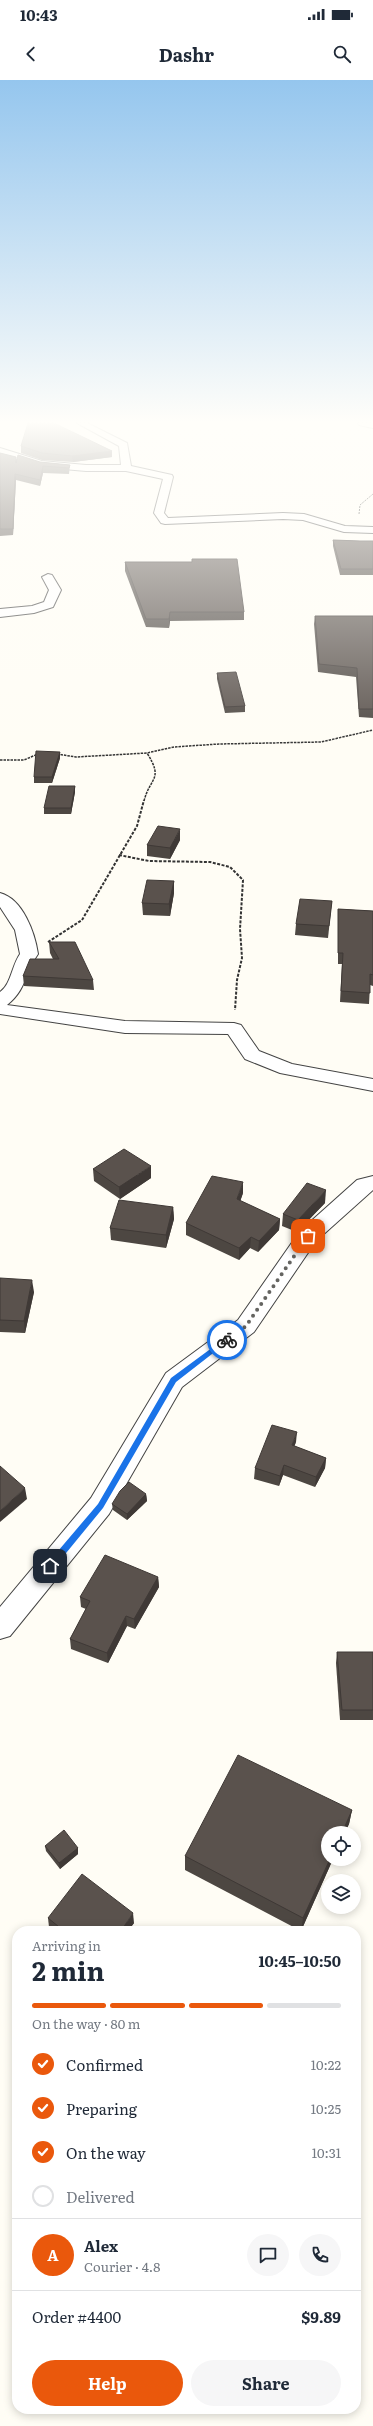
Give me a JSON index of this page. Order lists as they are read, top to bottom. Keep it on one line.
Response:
{"page":{"status":"10:43","header":"Dashr","heading":["2 min","Arriving in","10:45–10:50"],"panel":["Alex","Courier · 4.8","Order #4400","$9.89"],"bar":"On the way · 80 m","list":[["Confirmed","10:22"],["Preparing","10:25"],["On the way","10:31"],"Delivered"],"round":"A","buttons":["Help","Share"]}}
